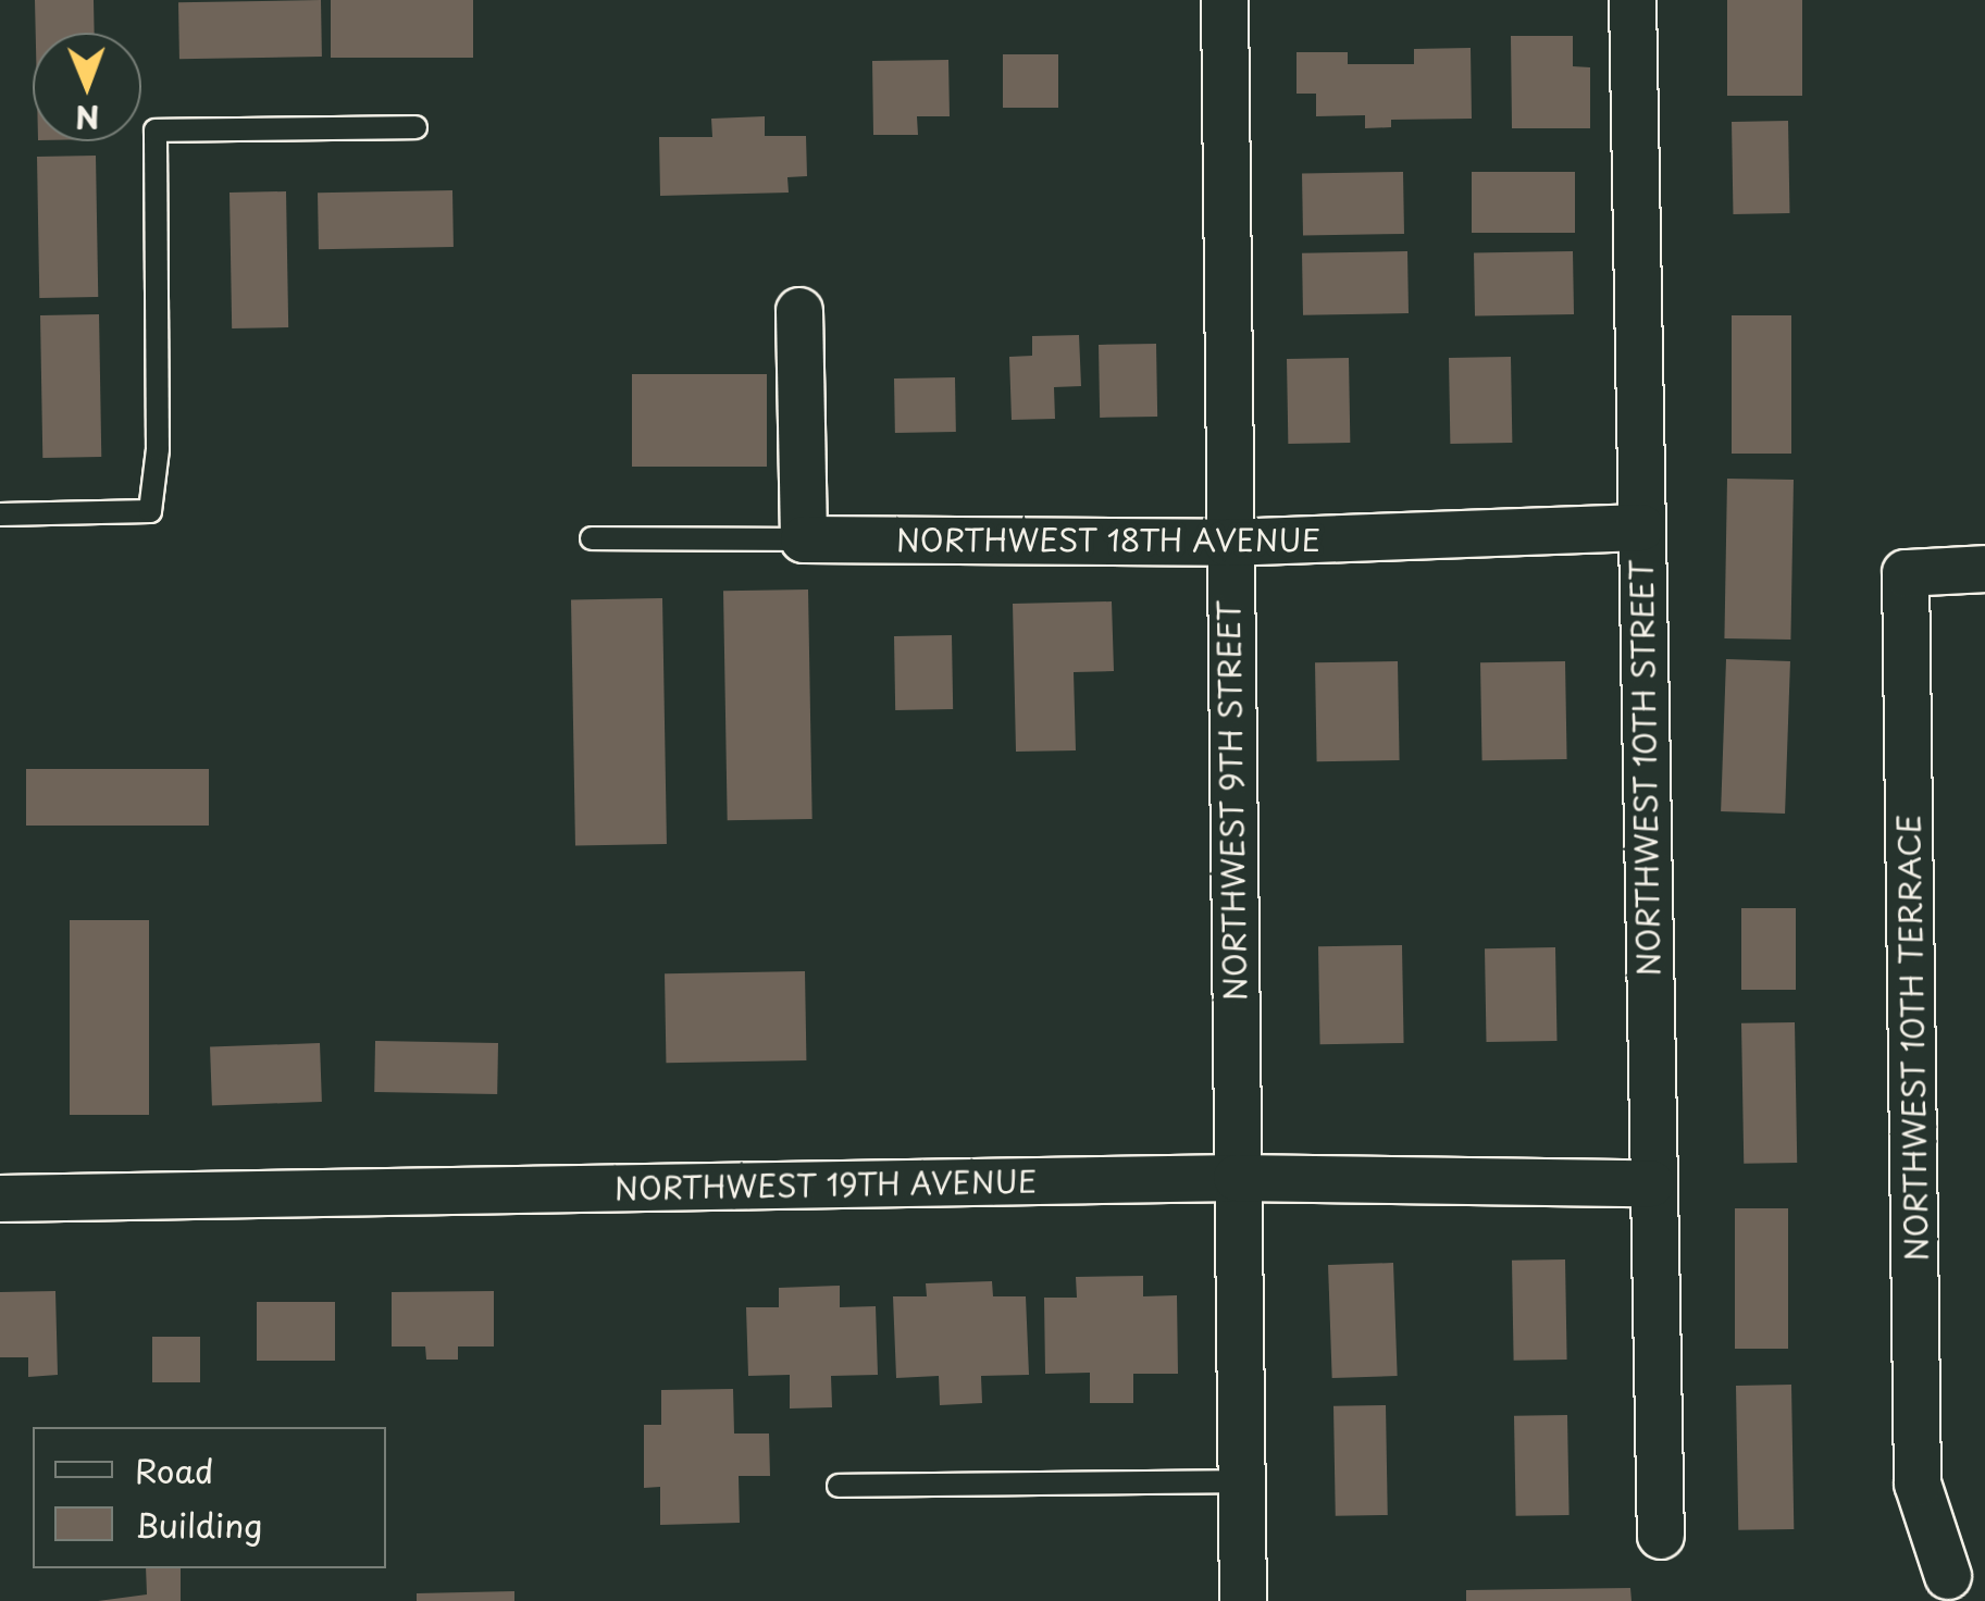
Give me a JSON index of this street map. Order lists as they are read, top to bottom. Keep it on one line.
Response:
{"streets":{"street":["NORTHWEST 18TH AVENUE","NORTHWEST 10TH STREET","NORTHWEST 9TH STREET","NORTHWEST 10TH TERRACE","NORTHWEST 19TH AVENUE"]},"crossings":[["NORTHWEST 18TH AVENUE","NORTHWEST 10TH STREET"],["NORTHWEST 18TH AVENUE","NORTHWEST 9TH STREET"],["NORTHWEST 10TH STREET","NORTHWEST 19TH AVENUE"],["NORTHWEST 9TH STREET","NORTHWEST 19TH AVENUE"]],"legend":["Road","Building"],"north":"bottom"}
